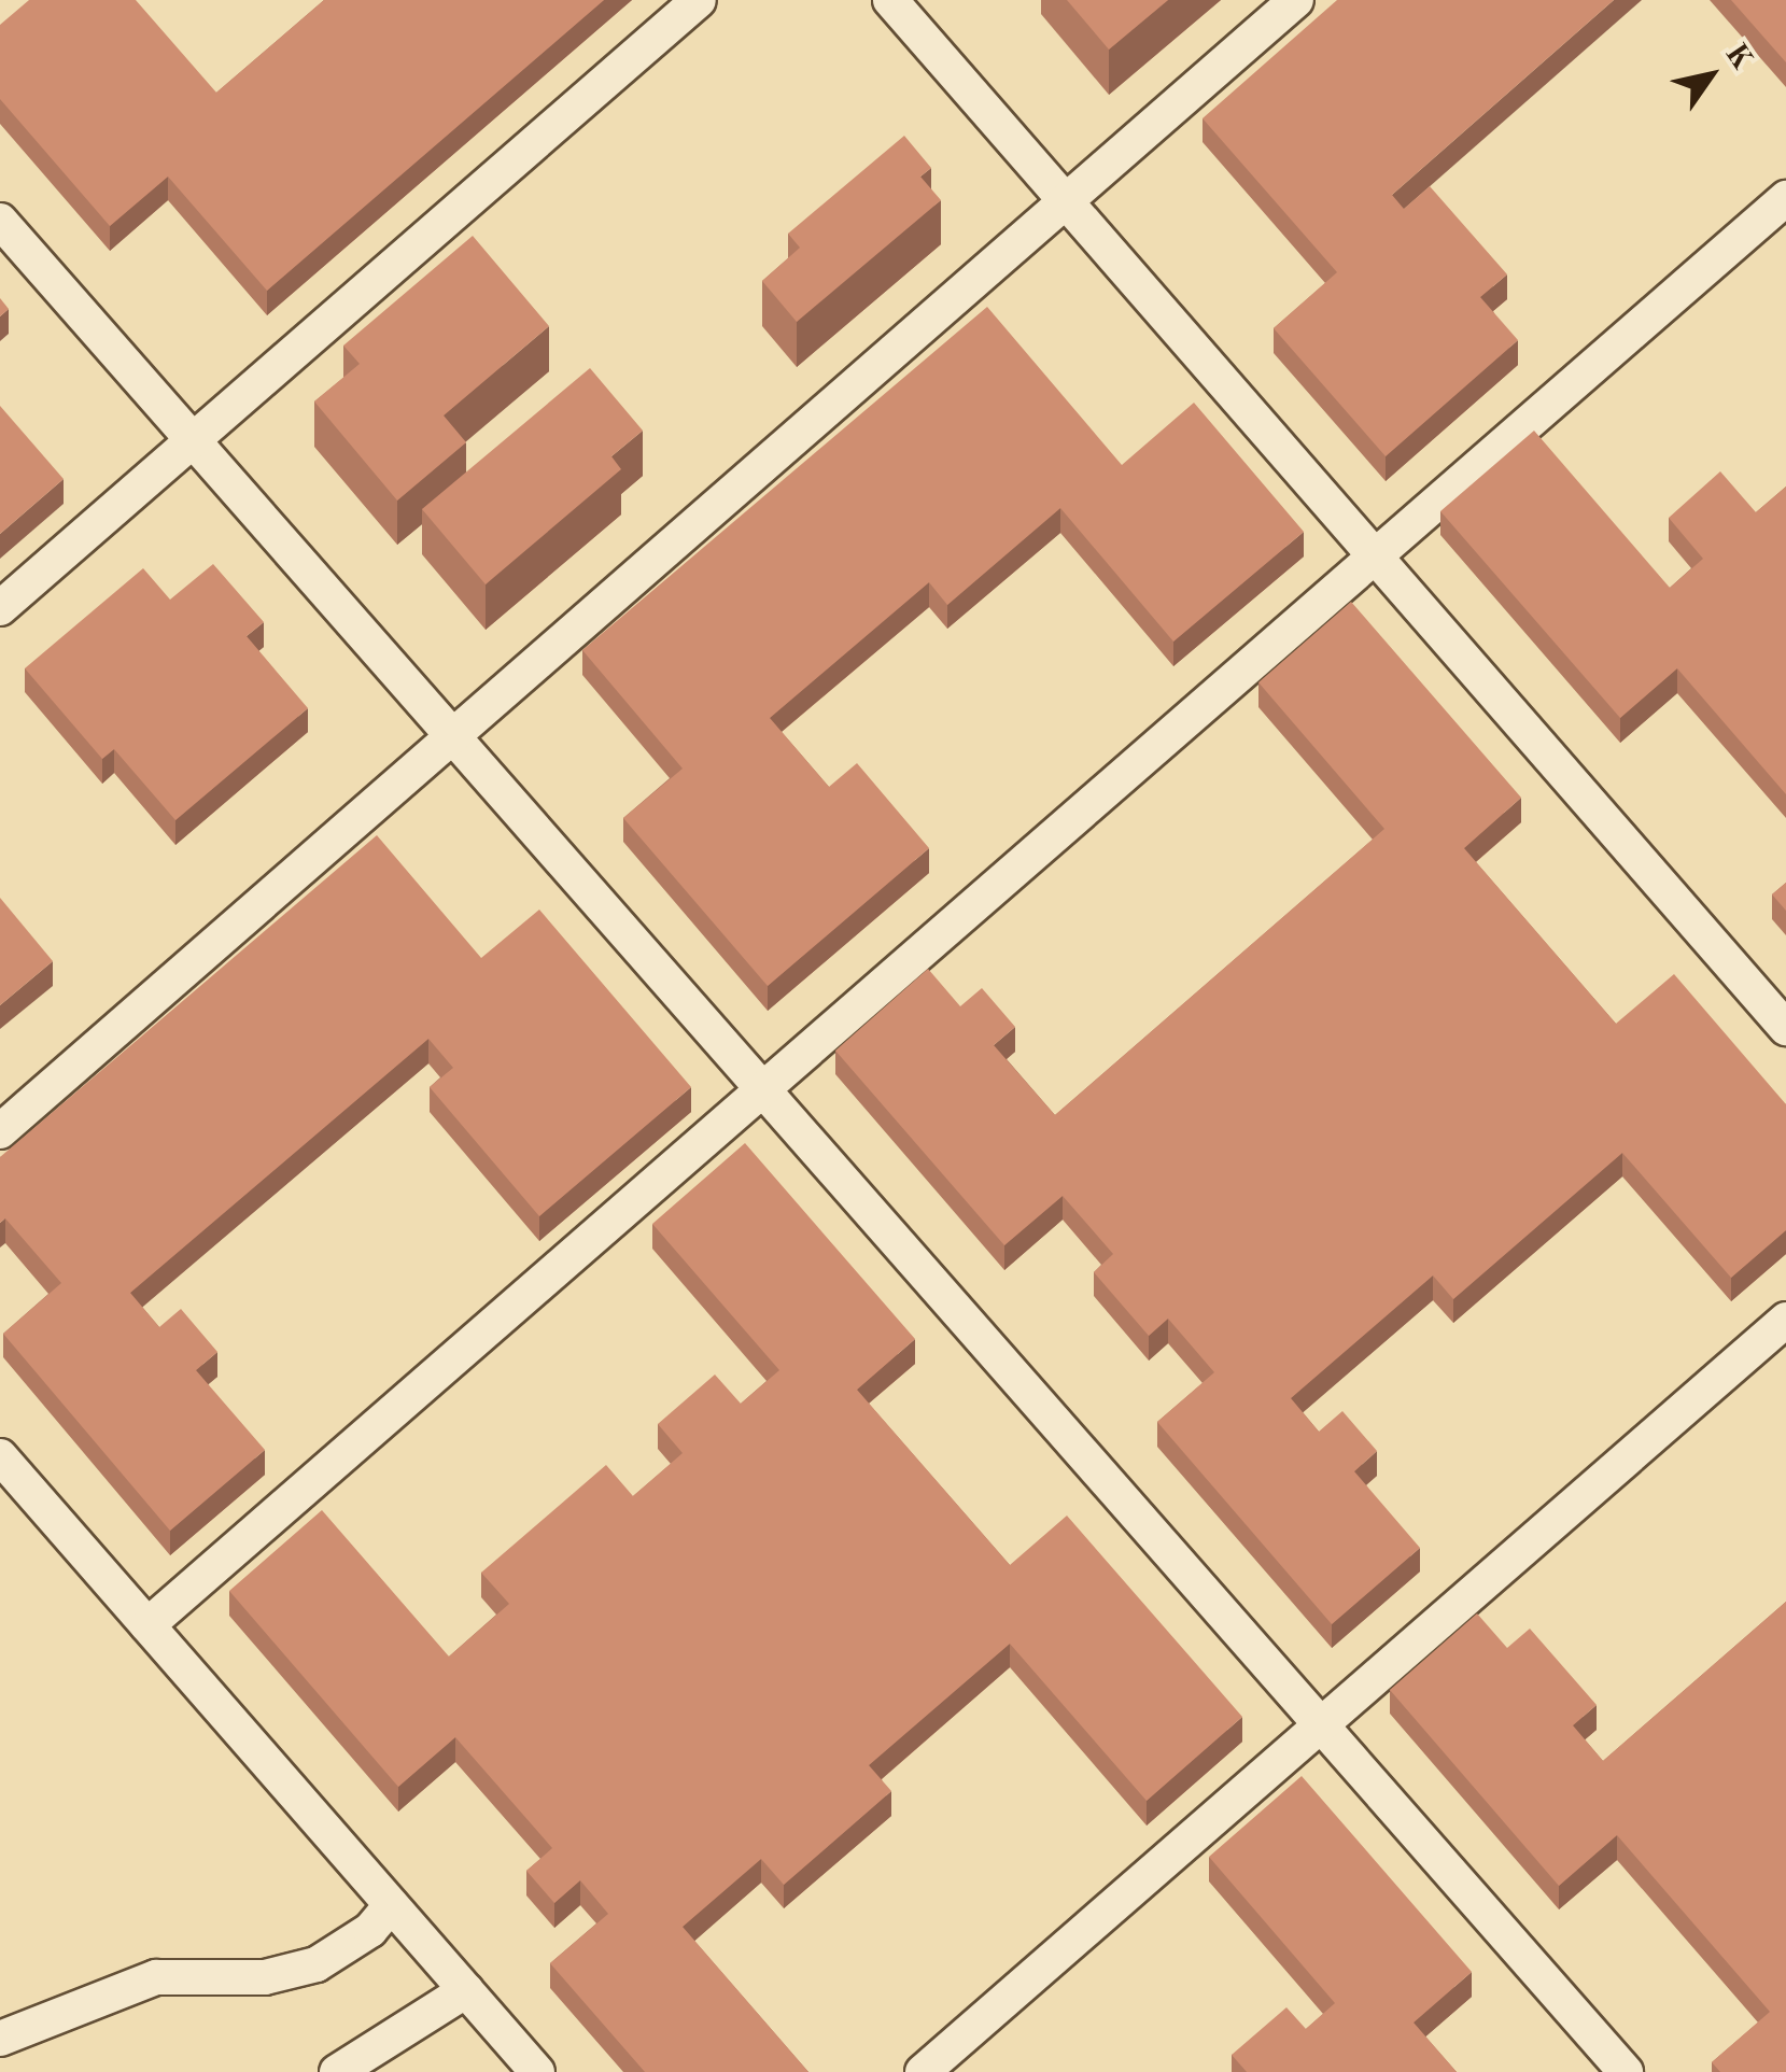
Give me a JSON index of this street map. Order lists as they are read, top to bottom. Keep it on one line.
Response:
{"north":"top right"}
